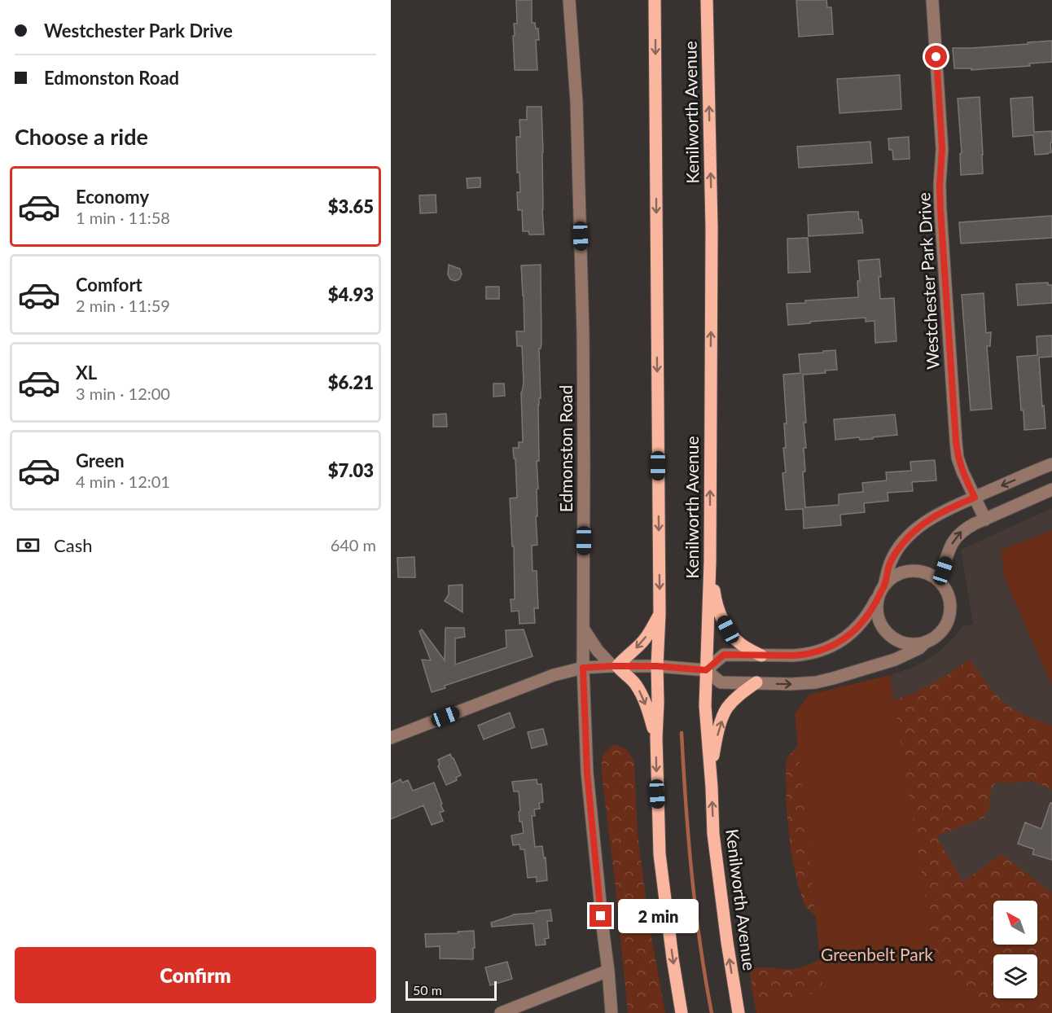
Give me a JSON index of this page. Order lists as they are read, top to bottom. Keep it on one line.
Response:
{"streets":{"main road":["Kenilworth Avenue"],"street":["Westchester Park Drive","Edmonston Road"]},"parks":["Greenbelt Park"],"scale_bar":"50 m","north":"top left","page":{"banner":["Westchester Park Drive","Edmonston Road"],"heading":"Choose a ride","list":[{"name":"Economy","note":"1 min · 11:58","value":"$3.65"},{"name":"Comfort","note":"2 min · 11:59","value":"$4.93"},{"name":"XL","note":"3 min · 12:00","value":"$6.21"},{"name":"Green","note":"4 min · 12:01","value":"$7.03"}],"pay":["Cash","640 m"],"bubble":"2 min","buttons":"Confirm","scale":"50 m"}}
